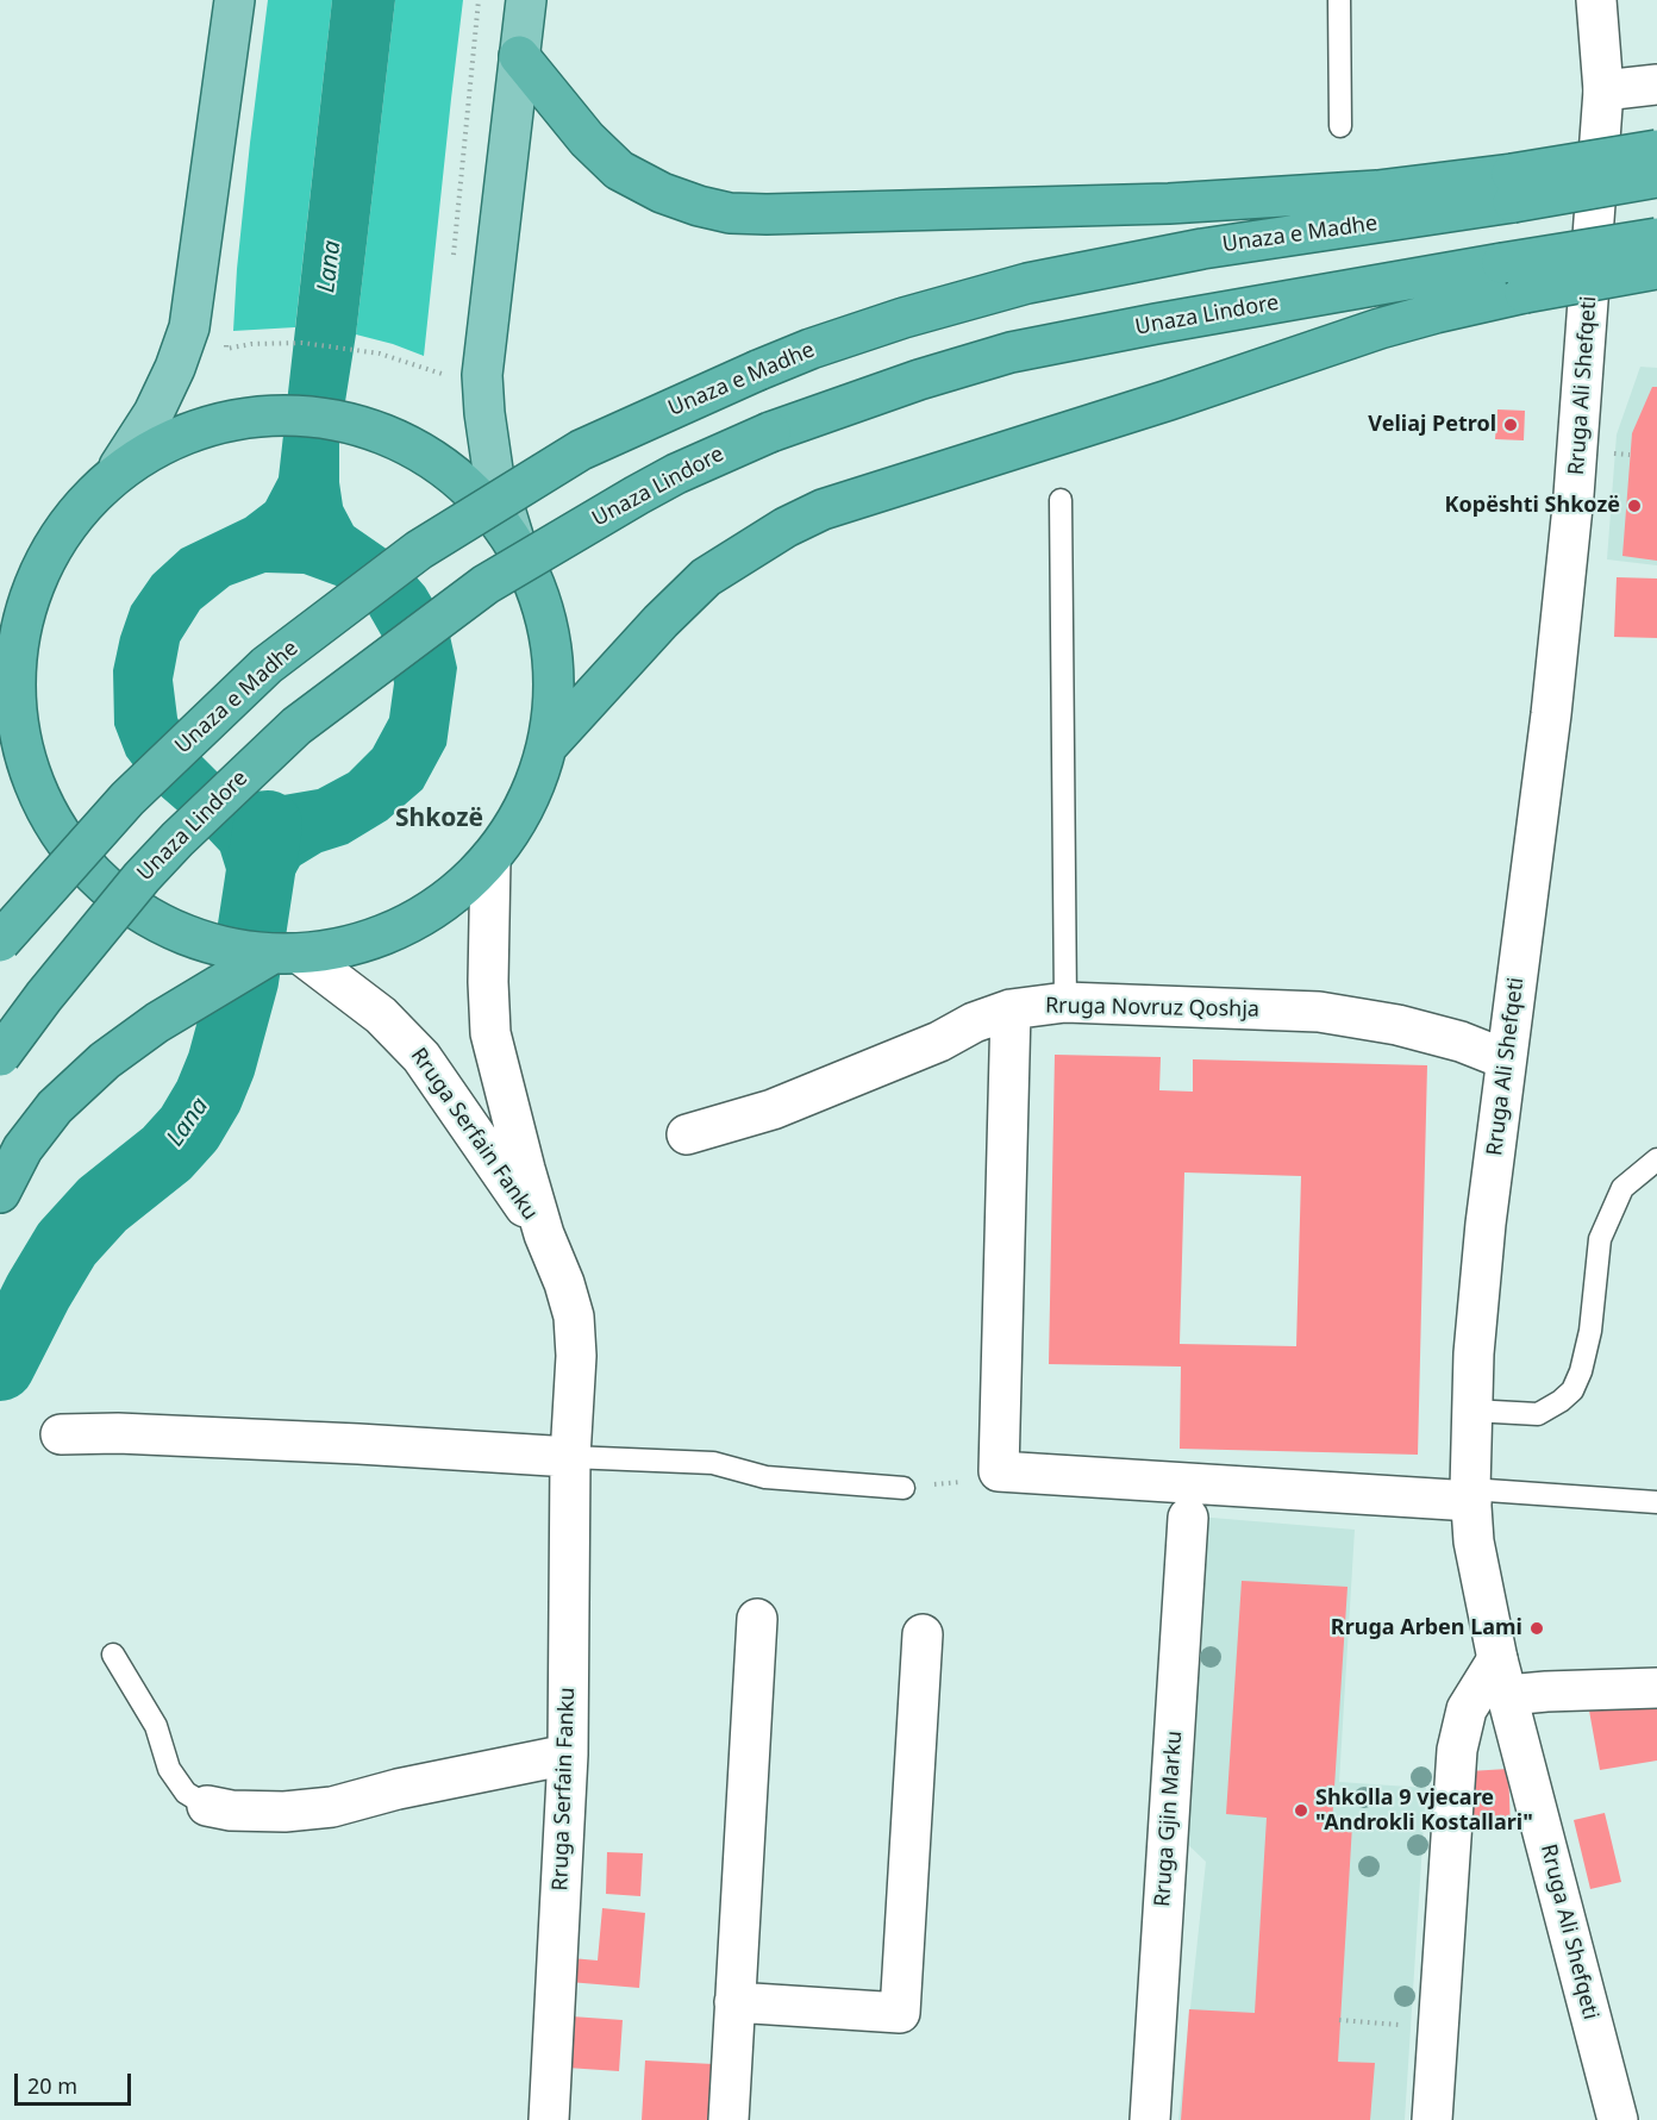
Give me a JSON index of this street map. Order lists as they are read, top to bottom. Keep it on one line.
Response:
{"streets":{"highway":["Unaza e Madhe","Unaza Lindore"],"street":["Rruga Ali Shefqeti","Rruga Novruz Qoshja","Rruga Serfain Fanku","Rruga Gjin Marku"]},"crossings":[["Rruga Ali Shefqeti","Rruga Novruz Qoshja"]],"districts":["Shkozë"],"water":["Lana"],"places":["Veliaj Petrol","Kopështi Shkozë","Rruga Arben Lami","Shkolla 9 vjecare \"Androkli Kostallari\""],"scale_bar":"20 m"}
